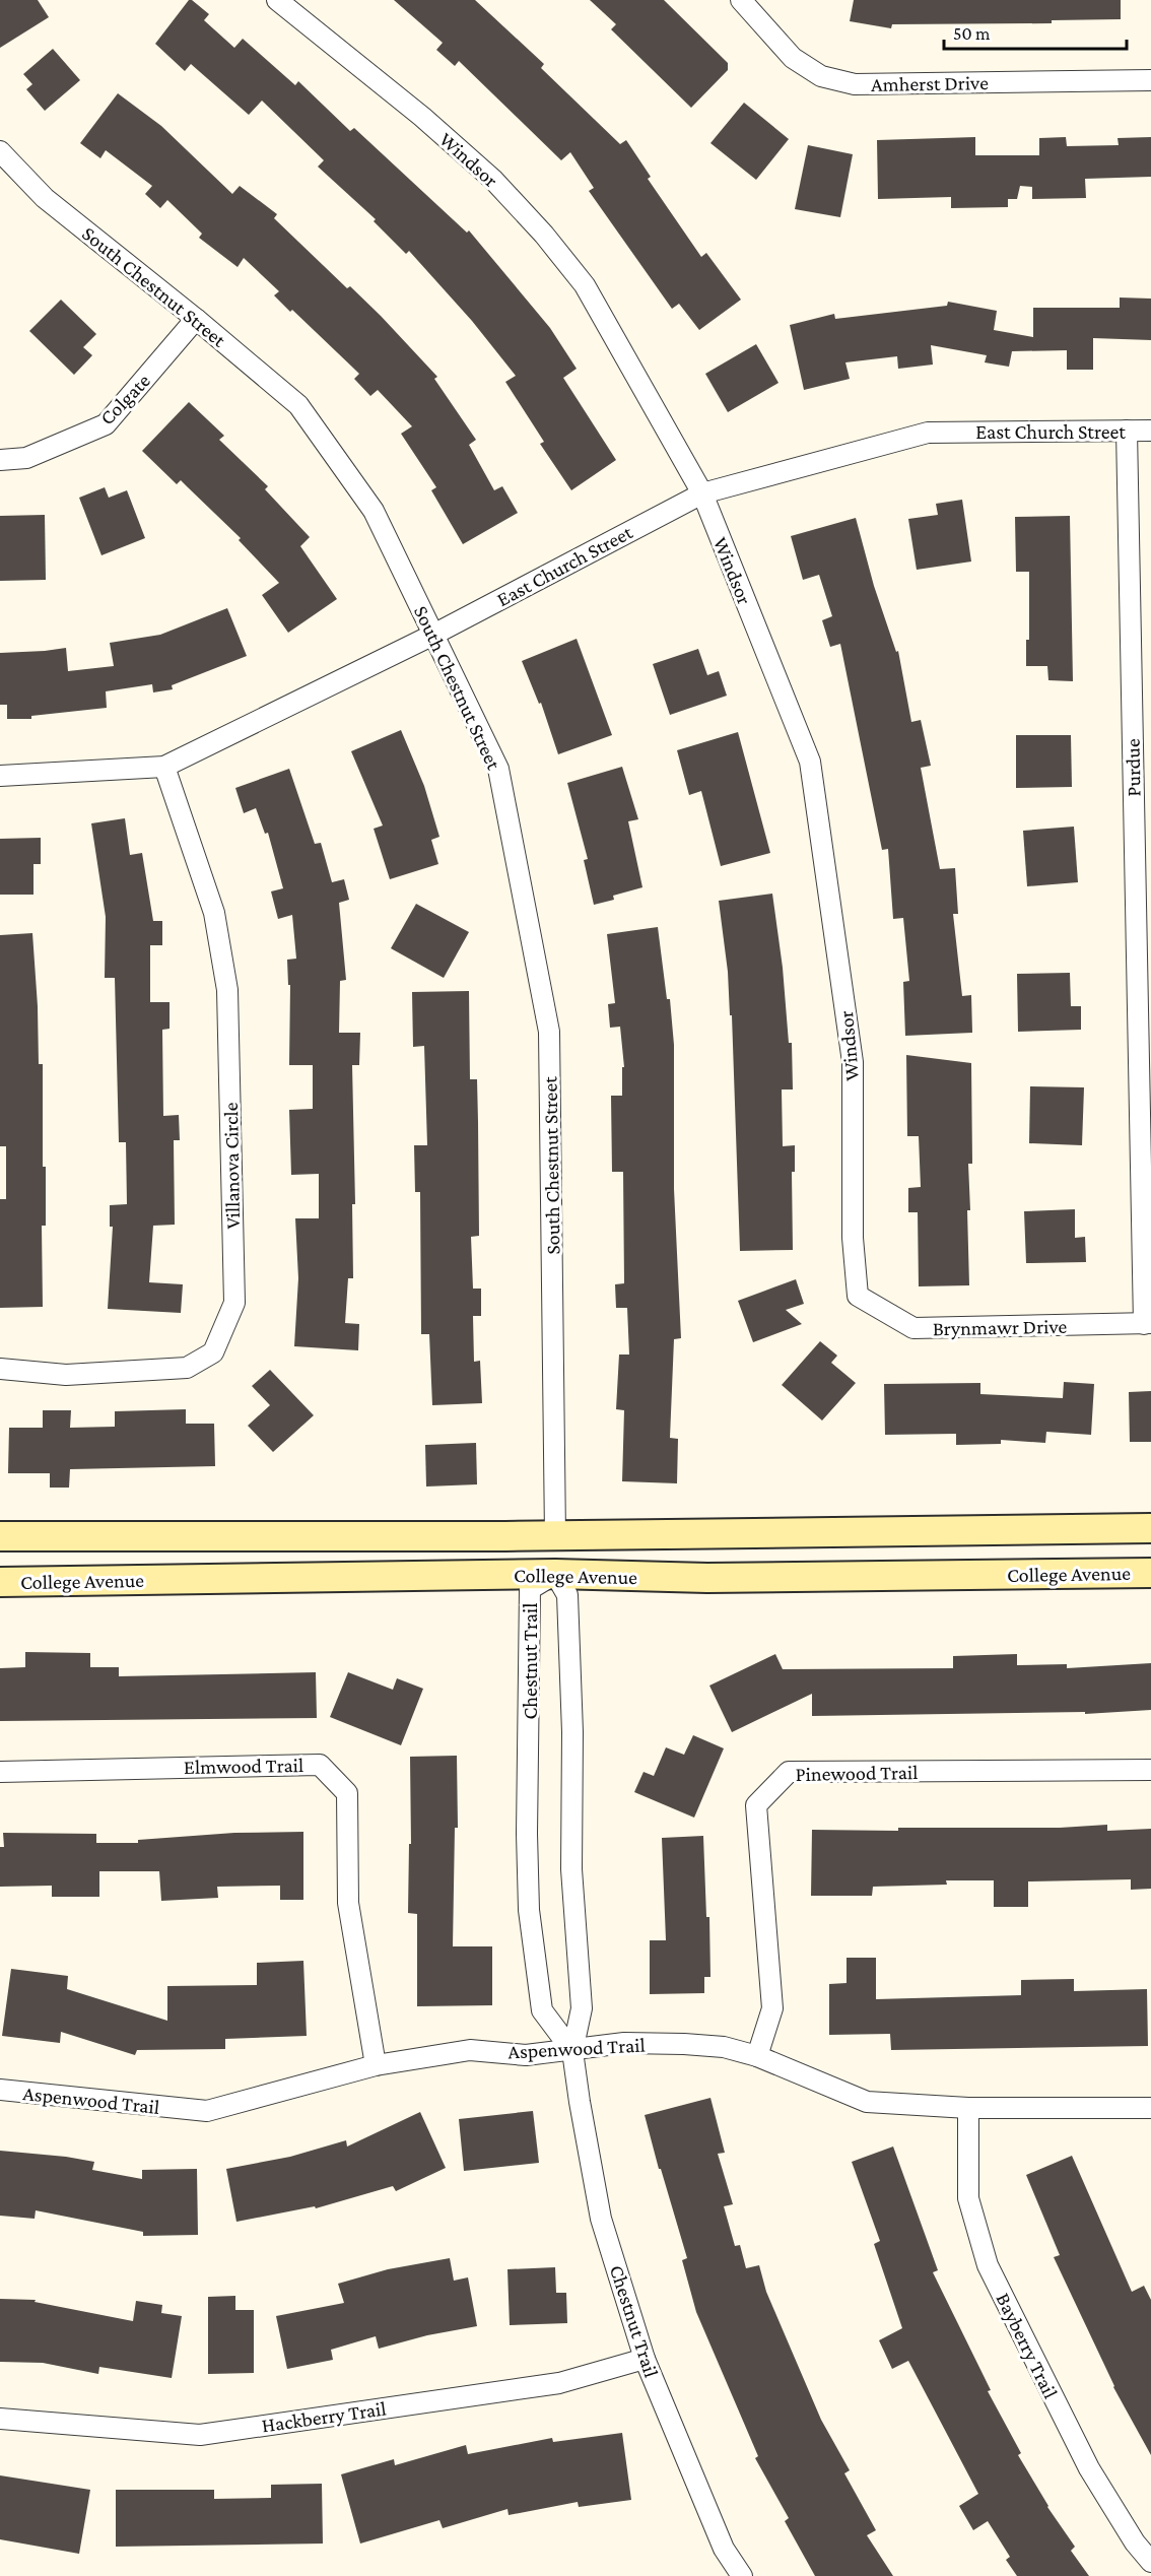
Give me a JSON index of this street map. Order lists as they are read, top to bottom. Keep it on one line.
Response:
{"streets":{"main road":["College Avenue"],"street":["Amherst Drive","Windsor","South Chestnut Street","Colgate","East Church Street","Purdue","Villanova Circle","Brynmawr Drive","Chestnut Trail","Elmwood Trail","Pinewood Trail","Aspenwood Trail","Bayberry Trail","Hackberry Trail"]},"crossings":[["Windsor","East Church Street"],["Windsor","Brynmawr Drive"],["South Chestnut Street","Colgate"],["South Chestnut Street","East Church Street"],["South Chestnut Street","College Avenue"],["East Church Street","Purdue"],["East Church Street","Villanova Circle"],["Purdue","Brynmawr Drive"],["College Avenue","Chestnut Trail"],["Chestnut Trail","Aspenwood Trail"],["Chestnut Trail","Hackberry Trail"],["Elmwood Trail","Aspenwood Trail"],["Pinewood Trail","Aspenwood Trail"],["Aspenwood Trail","Bayberry Trail"]],"scale_bar":"50 m"}
